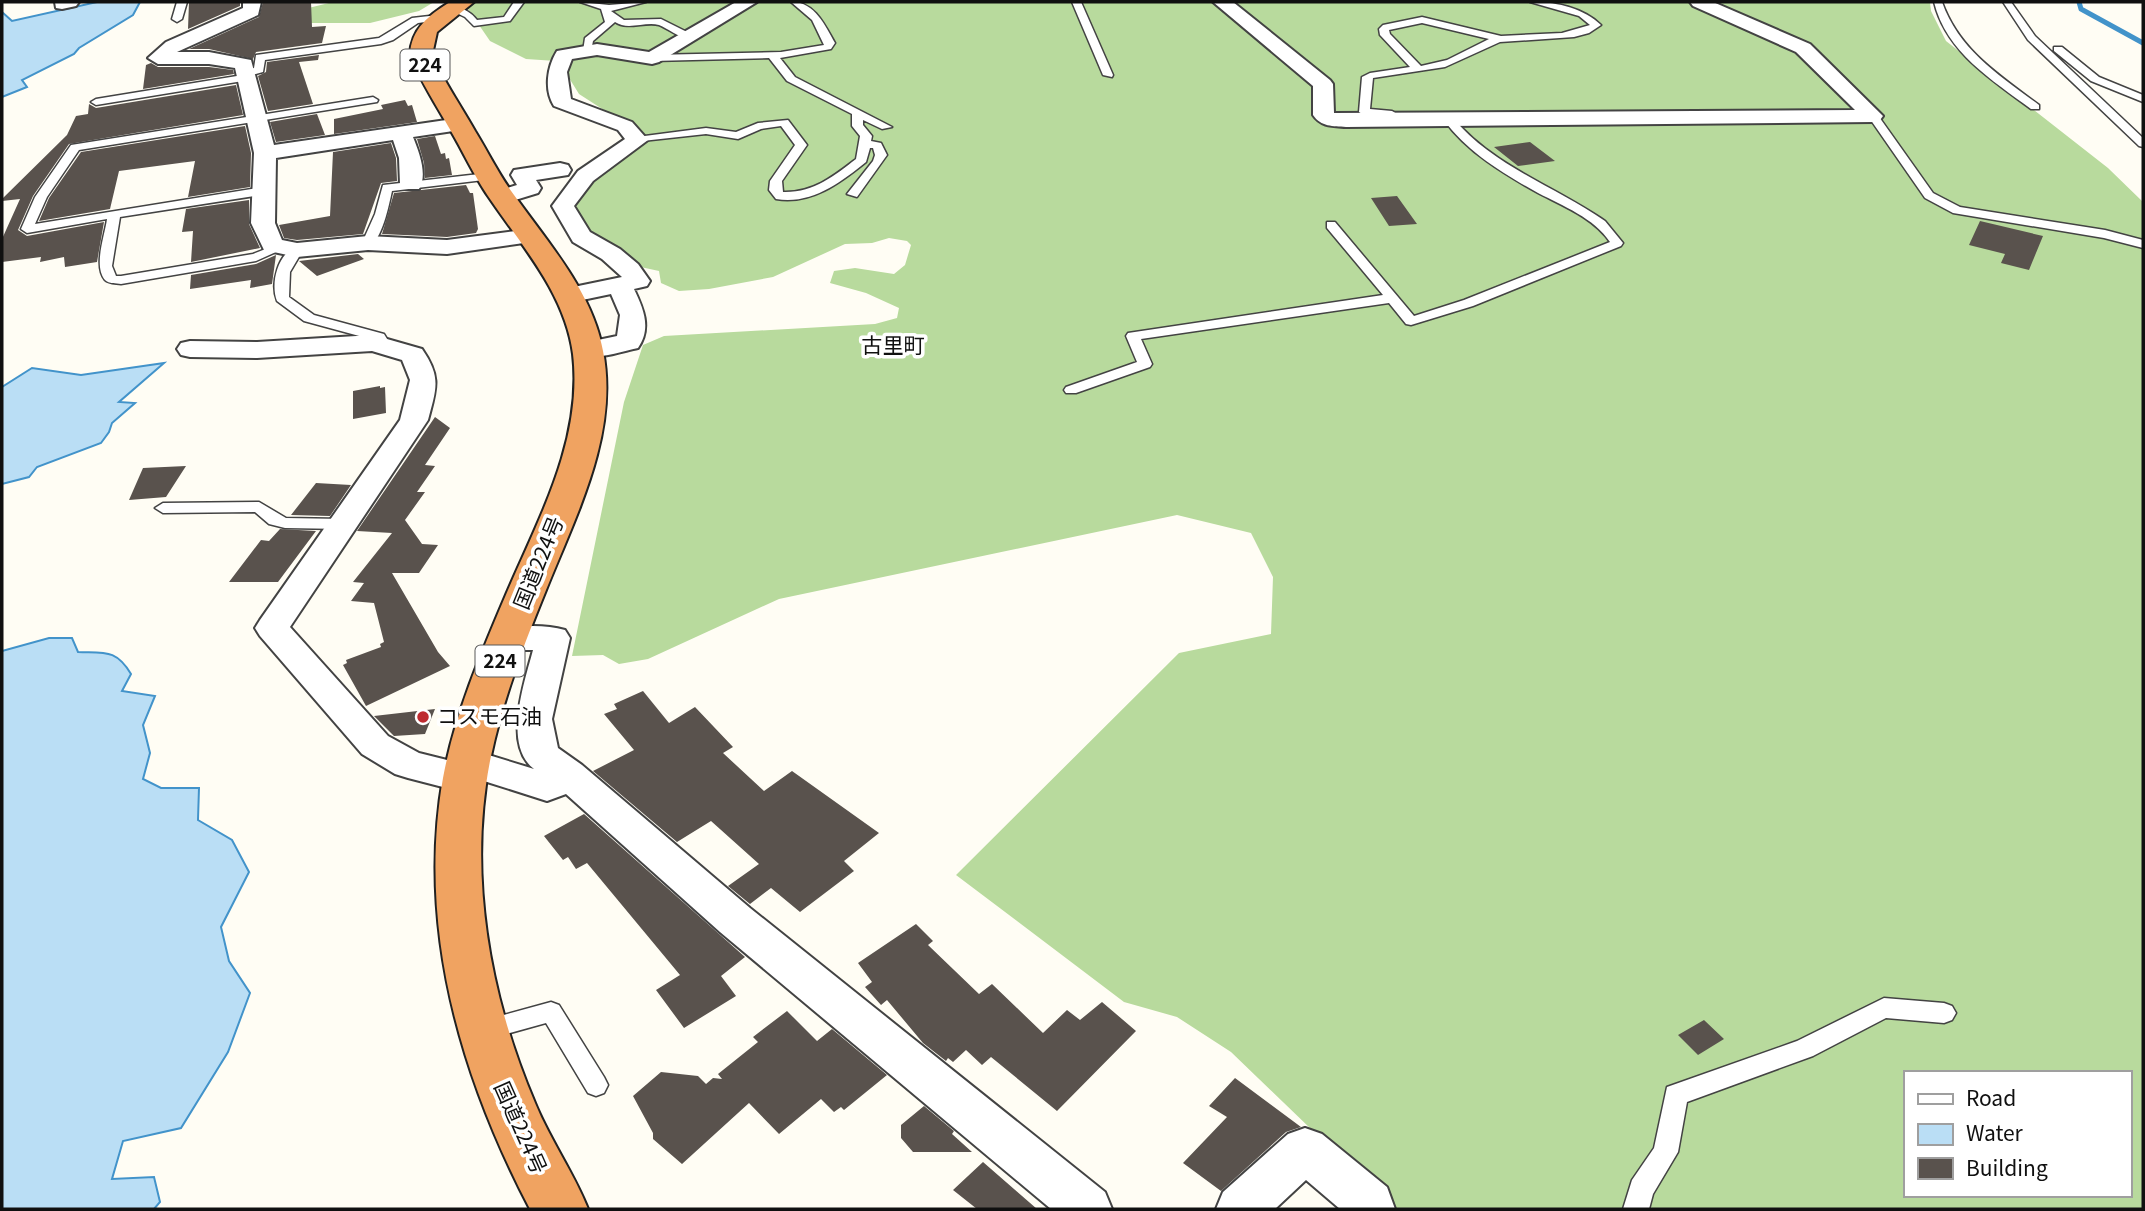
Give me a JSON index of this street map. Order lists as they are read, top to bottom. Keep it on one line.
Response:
{"streets":{"highway":["224","国道224号"]},"districts":["古里町"],"places":["コスモ石油"],"legend":["Road","Water","Building"]}
